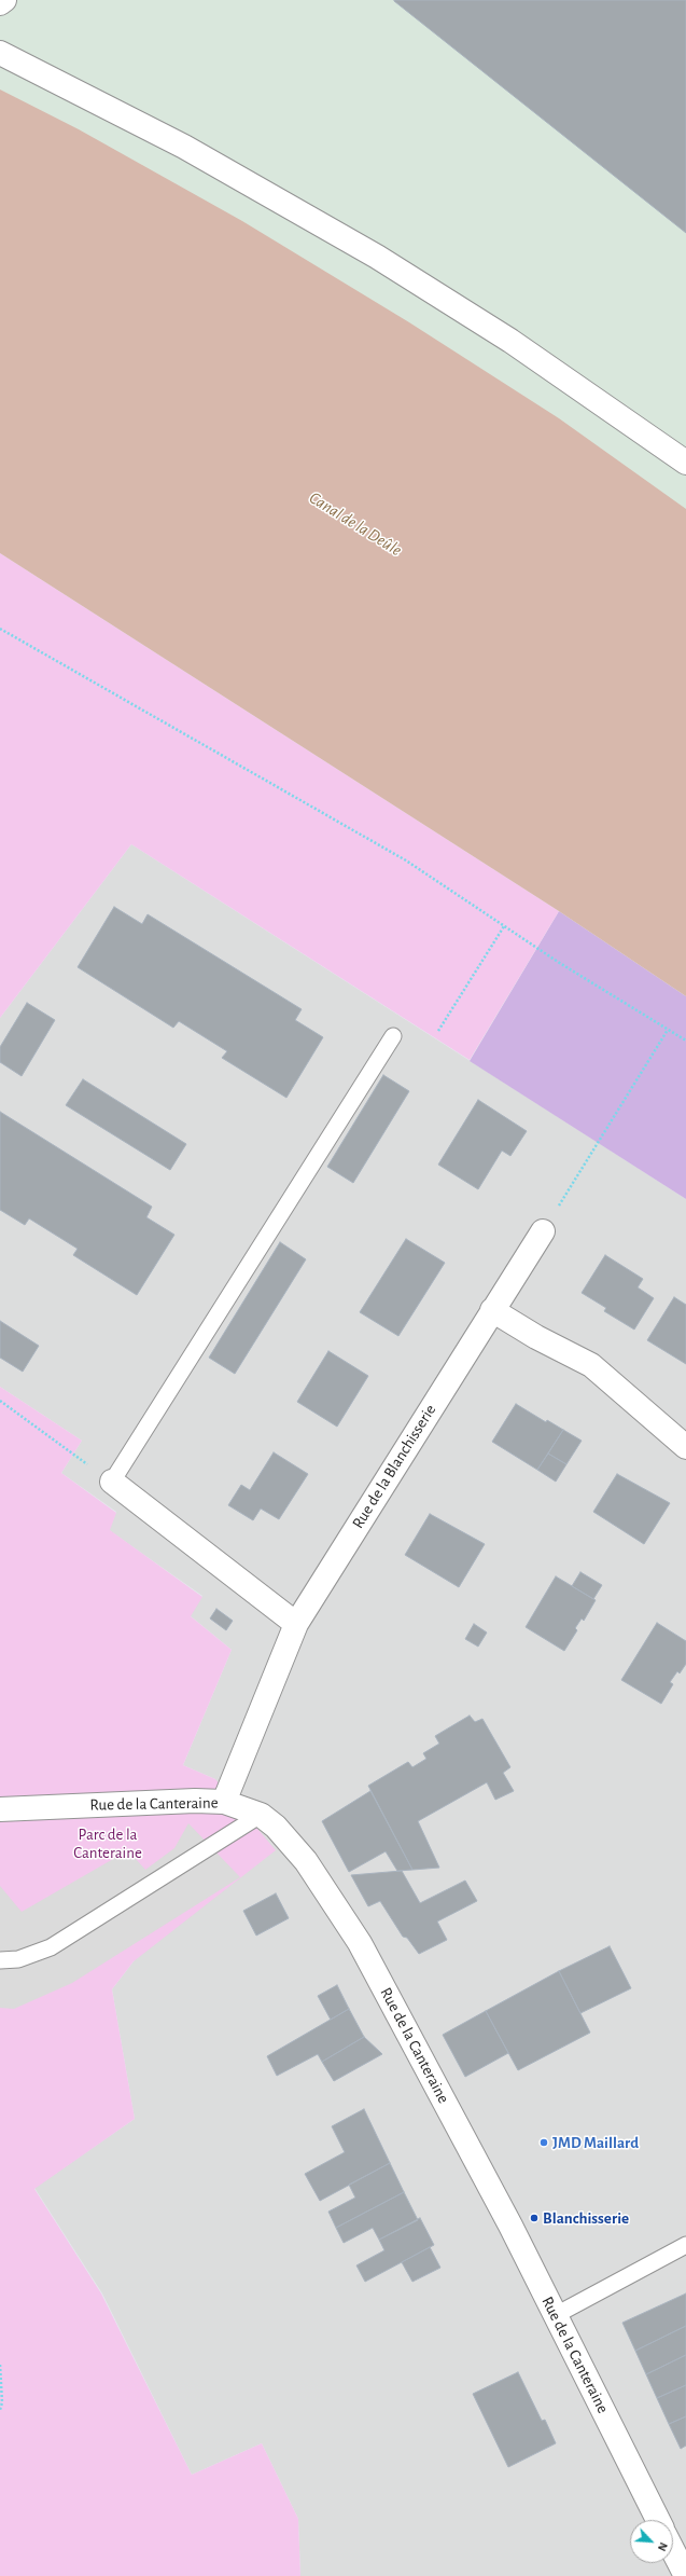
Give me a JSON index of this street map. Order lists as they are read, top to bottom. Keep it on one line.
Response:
{"streets":{"street":["Rue de la Blanchisserie","Rue de la Canteraine"]},"crossings":[["Rue de la Blanchisserie","Rue de la Canteraine"]],"water":["Canal de la Deûle"],"parks":["Parc de la Canteraine"],"places":["JMD Maillard","Blanchisserie"],"north":"bottom right"}
